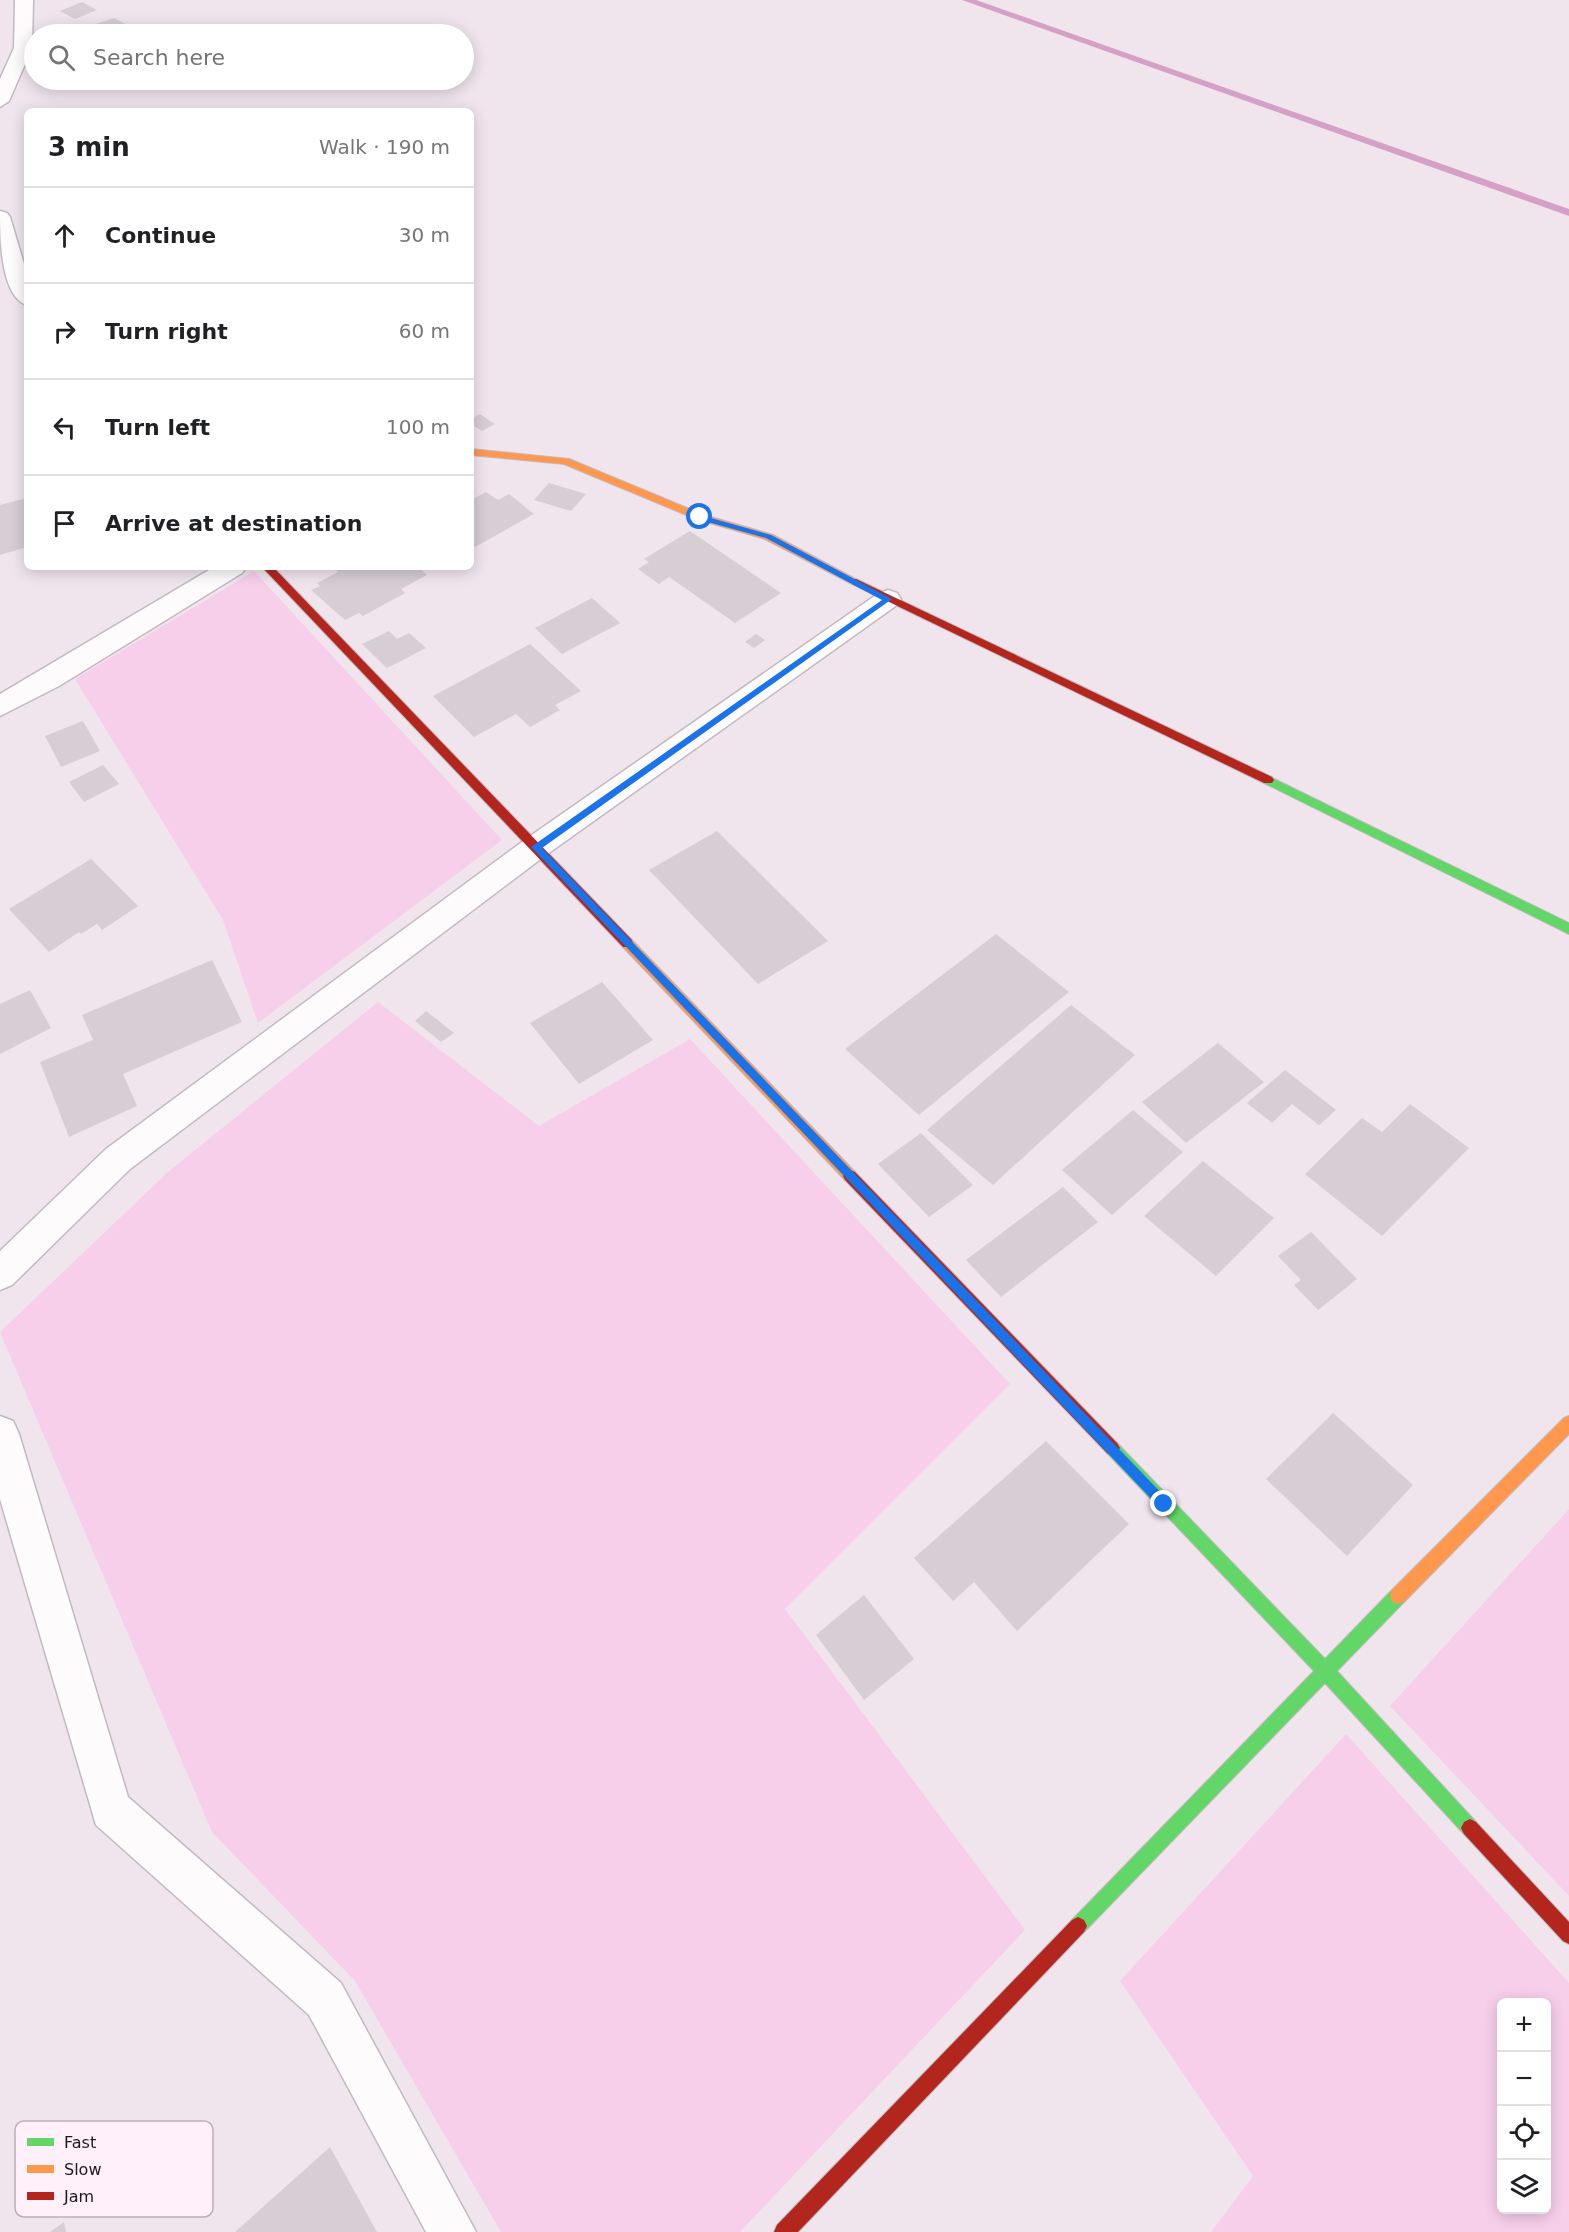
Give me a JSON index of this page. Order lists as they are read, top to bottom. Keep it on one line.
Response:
{"legend":["Fast","Slow","Jam"],"page":{"search":"Search here","heading":["3 min","Walk · 190 m"],"list":[["Continue","30 m"],["Turn right","60 m"],["Turn left","100 m"],"Arrive at destination"],"map_buttons":["+","−"]}}
